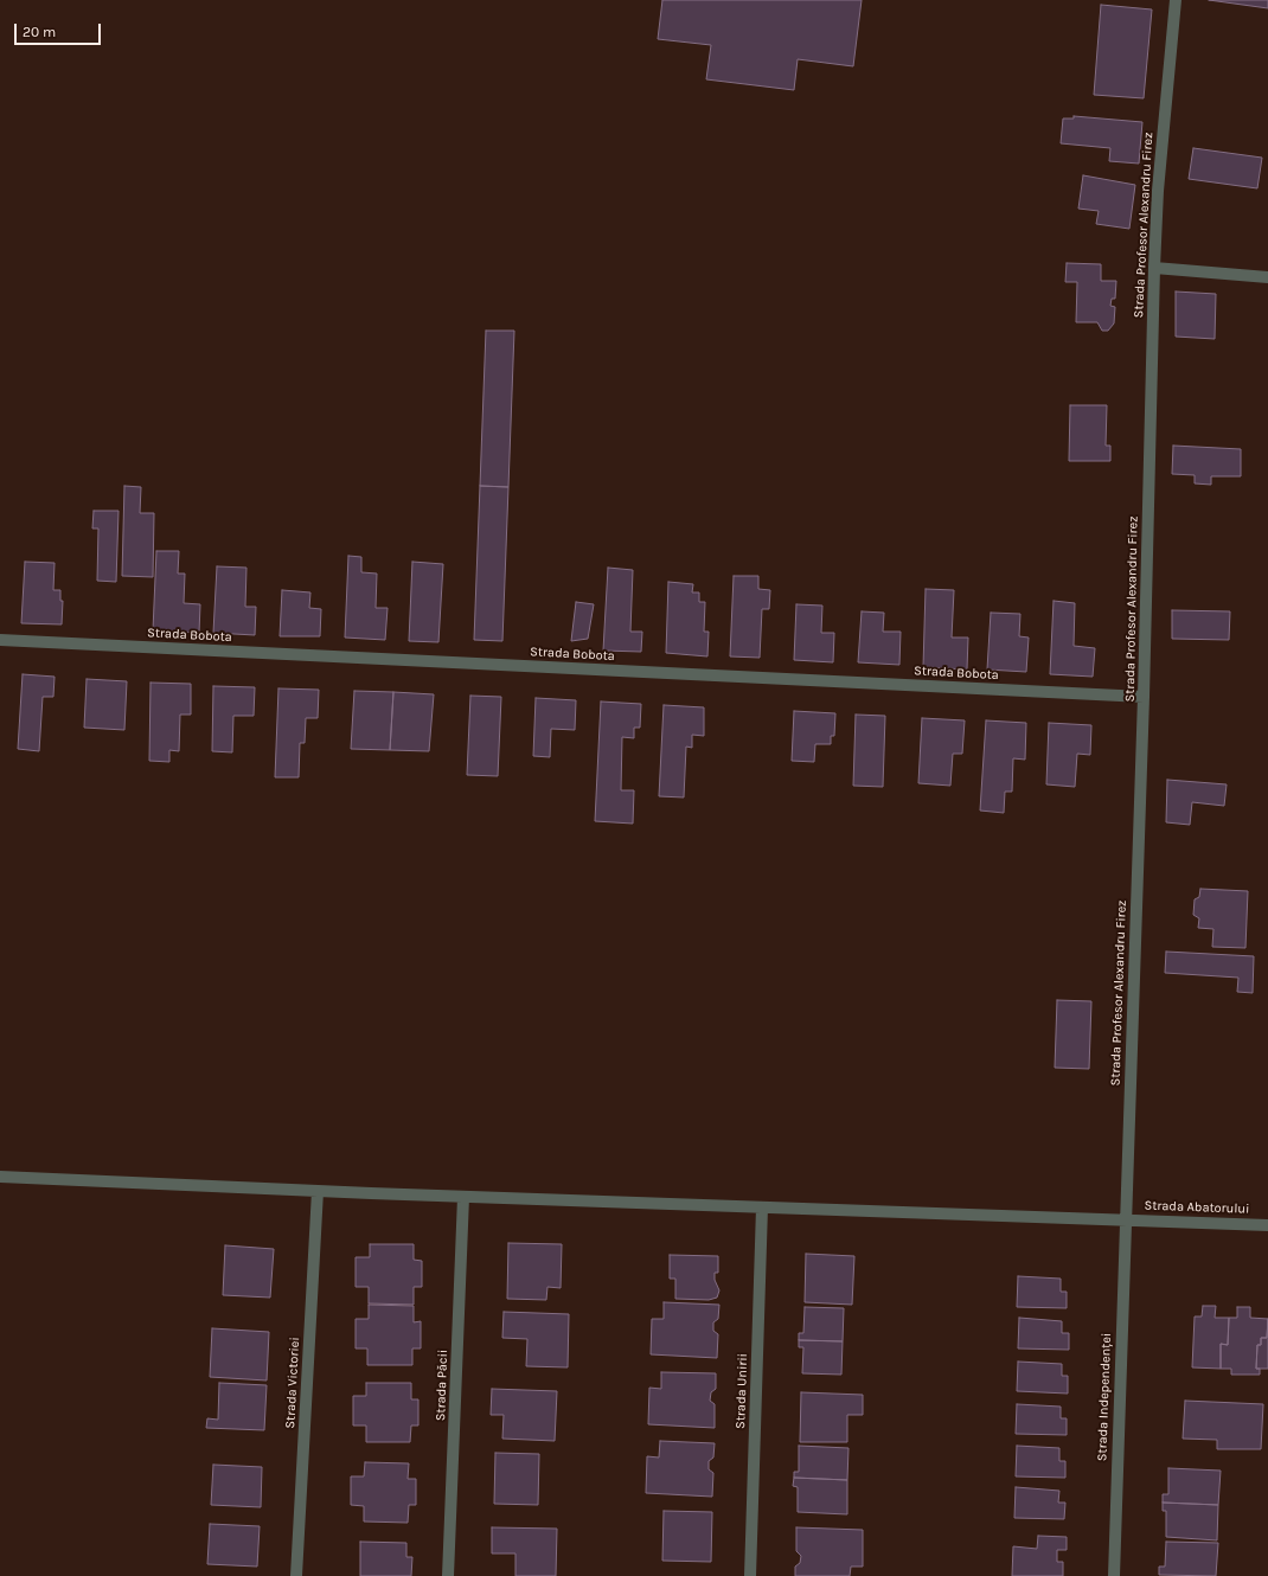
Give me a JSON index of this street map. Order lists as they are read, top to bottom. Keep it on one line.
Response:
{"streets":{"street":["Strada Profesor Alexandru Firez","Strada Bobota","Strada Abatorului","Strada Victoriei","Strada Păcii","Strada Unirii","Strada Independenței"]},"crossings":[["Strada Profesor Alexandru Firez","Strada Bobota"],["Strada Profesor Alexandru Firez","Strada Abatorului"],["Strada Profesor Alexandru Firez","Strada Independenței"],["Strada Abatorului","Strada Victoriei"],["Strada Abatorului","Strada Păcii"],["Strada Abatorului","Strada Unirii"],["Strada Abatorului","Strada Independenței"]],"scale_bar":"20 m"}
